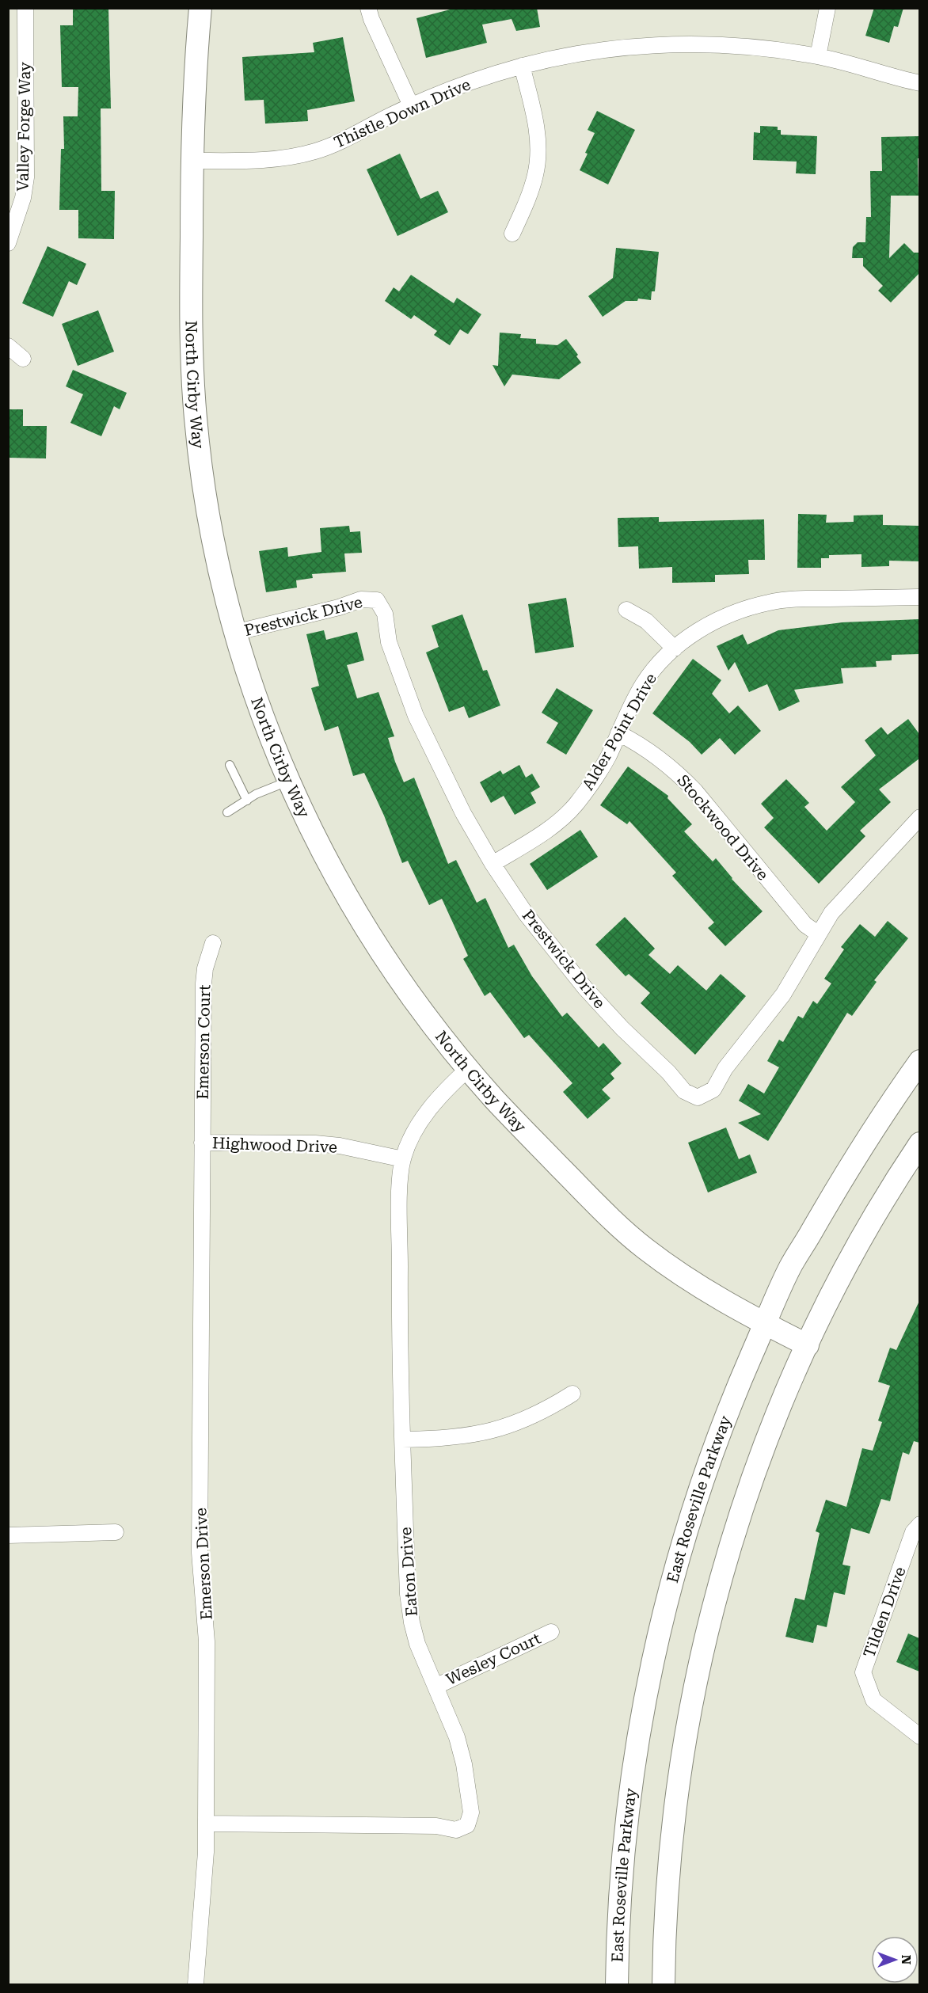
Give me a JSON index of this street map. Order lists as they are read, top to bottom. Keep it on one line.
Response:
{"streets":{"main road":["North Cirby Way","East Roseville Parkway"],"street":["Thistle Down Drive","Valley Forge Way","Prestwick Drive","Alder Point Drive","Stockwood Drive","Emerson Court","Highwood Drive","Emerson Drive","Eaton Drive","Tilden Drive","Wesley Court"]},"crossings":[["Thistle Down Drive","North Cirby Way"],["North Cirby Way","Prestwick Drive"],["North Cirby Way","East Roseville Parkway"],["North Cirby Way","Eaton Drive"],["Prestwick Drive","Alder Point Drive"],["Prestwick Drive","Stockwood Drive"],["Alder Point Drive","Stockwood Drive"],["Emerson Court","Highwood Drive"],["Emerson Court","Emerson Drive"],["Highwood Drive","Emerson Drive"],["Highwood Drive","Eaton Drive"],["Emerson Drive","Eaton Drive"],["Eaton Drive","Wesley Court"]],"north":"right"}
